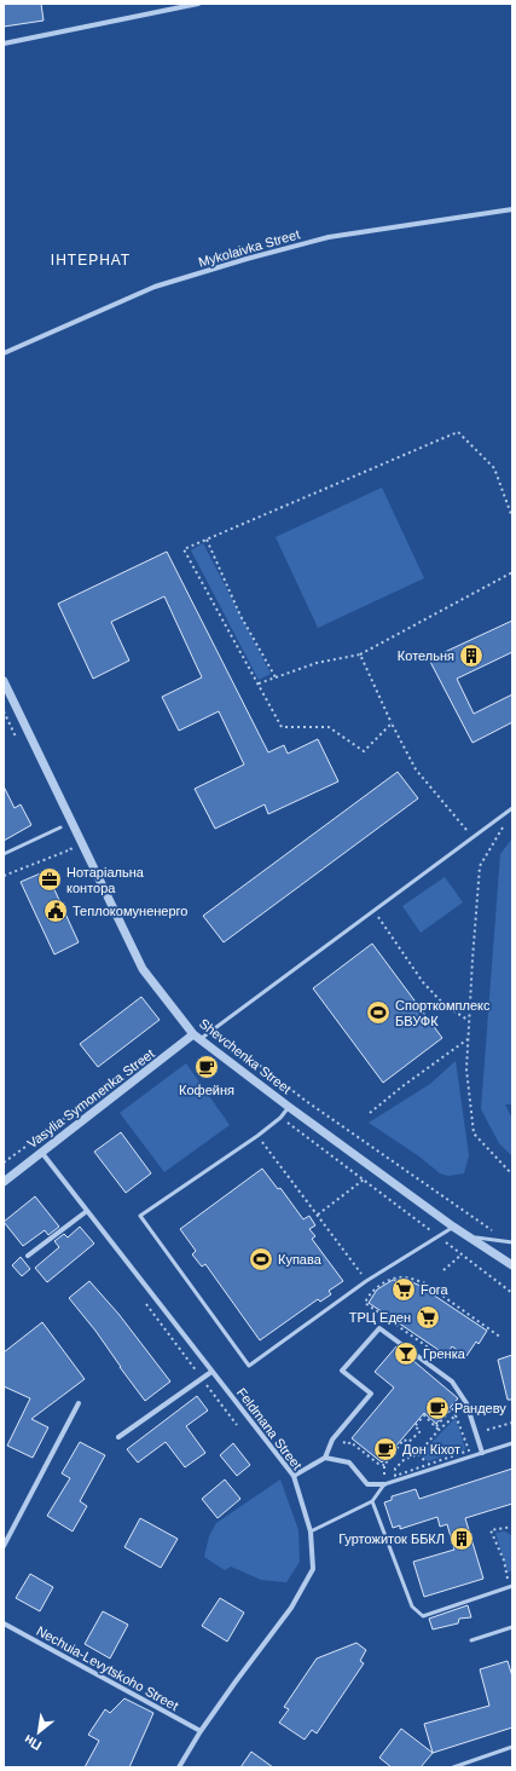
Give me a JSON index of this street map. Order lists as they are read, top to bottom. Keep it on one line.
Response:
{"streets":{"street":["Mykolaivka Street","Shevchenka Street","Vasylia Symonenka Street","Feldmana Street","Nechuia-Levytskoho Street"]},"crossings":[["Shevchenka Street","Vasylia Symonenka Street"],["Vasylia Symonenka Street","Feldmana Street"],["Feldmana Street","Nechuia-Levytskoho Street"]],"districts":["ІНТЕРНАТ"],"places":{"building":["Котельня","Гуртожиток ББКЛ"],"office":["Нотаріальна контора"],"public building":["Теплокомуненерго"],"sports":["Спорткомплекс БВУФК","Купава"],"cafe":["Кофейня","Рандеву","Дон Кіхот"],"supermarket":["Fora","ТРЦ Еден"],"bar":["Гренка"]},"north":"bottom left"}
